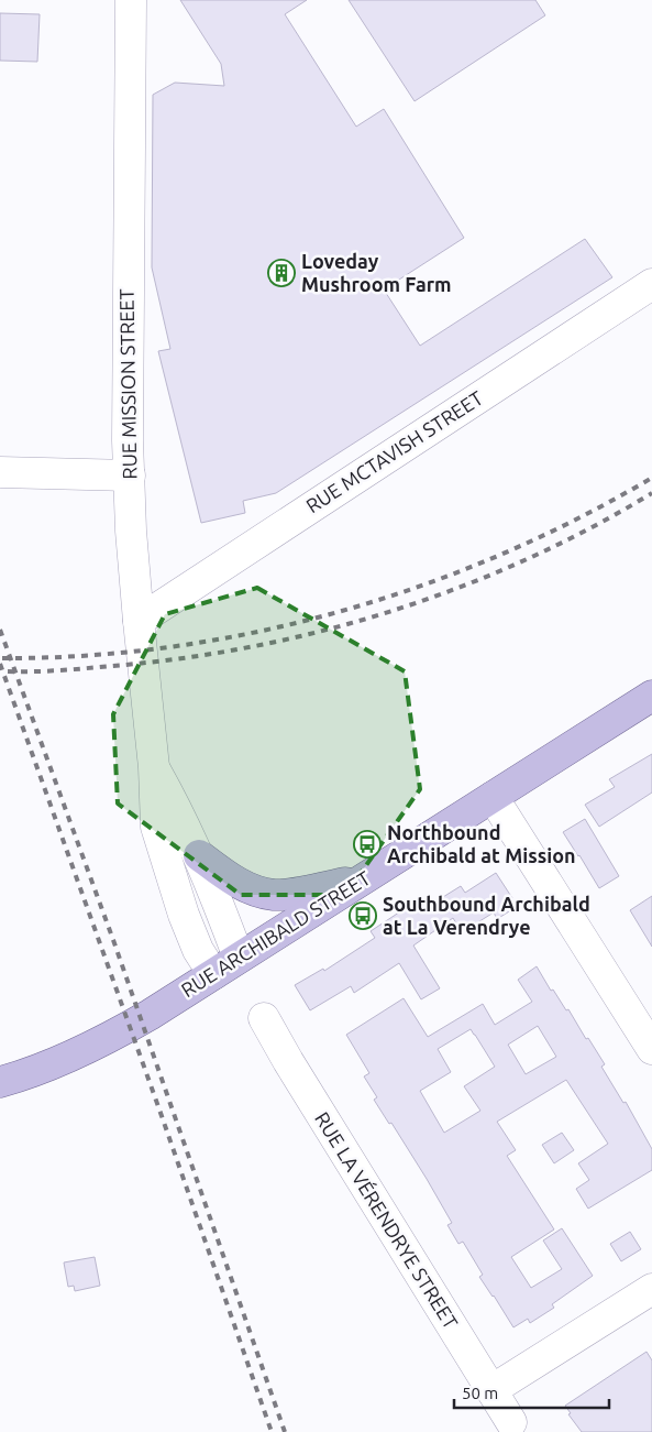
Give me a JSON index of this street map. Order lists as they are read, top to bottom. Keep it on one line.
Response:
{"streets":{"main road":["RUE ARCHIBALD STREET"],"street":["RUE MISSION STREET","RUE MCTAVISH STREET","RUE LA VÉRENDRYE STREET"]},"crossings":[["RUE MISSION STREET","RUE MCTAVISH STREET"],["RUE MISSION STREET","RUE ARCHIBALD STREET"]],"places":{"building":["Loveday Mushroom Farm"],"bus stop":["Northbound Archibald at Mission","Southbound Archibald at La Verendrye"]},"scale_bar":"50 m"}
